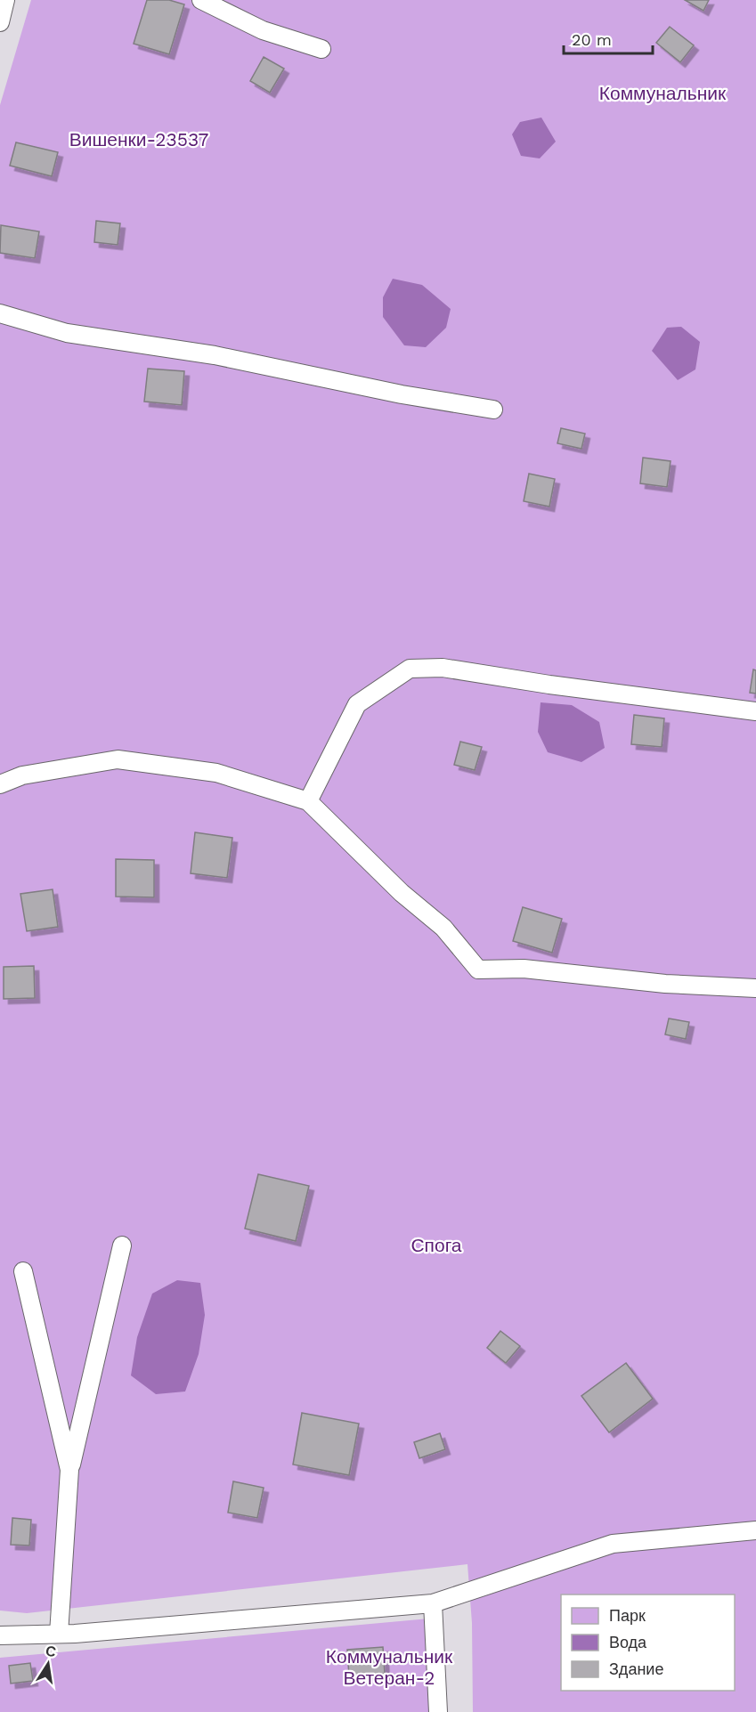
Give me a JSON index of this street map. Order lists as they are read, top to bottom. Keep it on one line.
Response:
{"parks":["Коммунальник","Вишенки-23537","Спога","Коммунальник Ветеран-2"],"legend":["Парк","Вода","Здание"],"scale_bar":"20 m","north":"top"}
